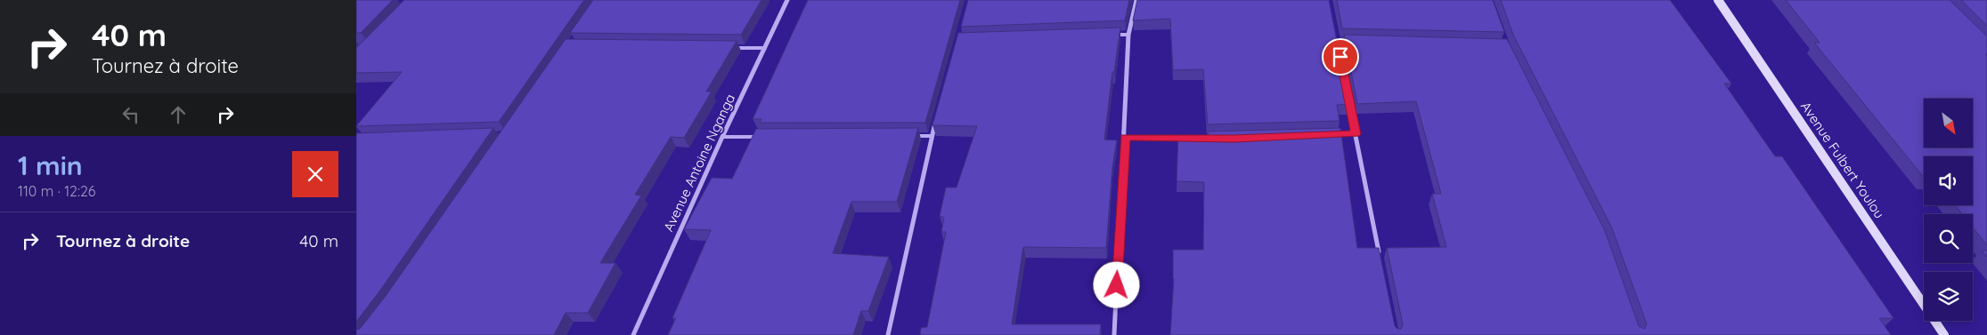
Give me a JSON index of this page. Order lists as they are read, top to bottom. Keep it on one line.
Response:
{"streets":{"main road":["Avenue Fulbert Youlou"],"street":["Avenue Antoine Nganga"]},"north":"bottom right","page":{"turn":["40 m","Tournez à droite"],"heading":["1 min","110 m · 12:26"],"list":[{"name":"Tournez à droite","value":"40 m"}]}}
